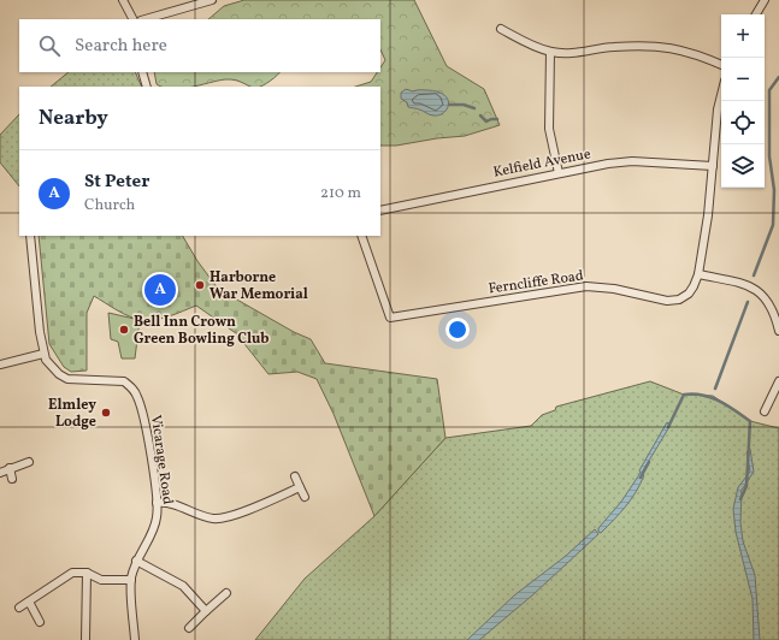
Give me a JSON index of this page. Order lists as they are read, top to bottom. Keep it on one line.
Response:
{"streets":{"street":["Kelfield Avenue","Ferncliffe Road","Vicarage Road"]},"crossings":[["Kelfield Avenue","Ferncliffe Road"]],"places":["Harborne War Memorial","Bell Inn Crown Green Bowling Club","Elmley Lodge"],"page":{"map_buttons":["+","−"],"search":"Search here","heading":"Nearby","list":[{"mark":"A","name":"St Peter","note":"Church","value":"210 m"}],"pins":"A"}}
